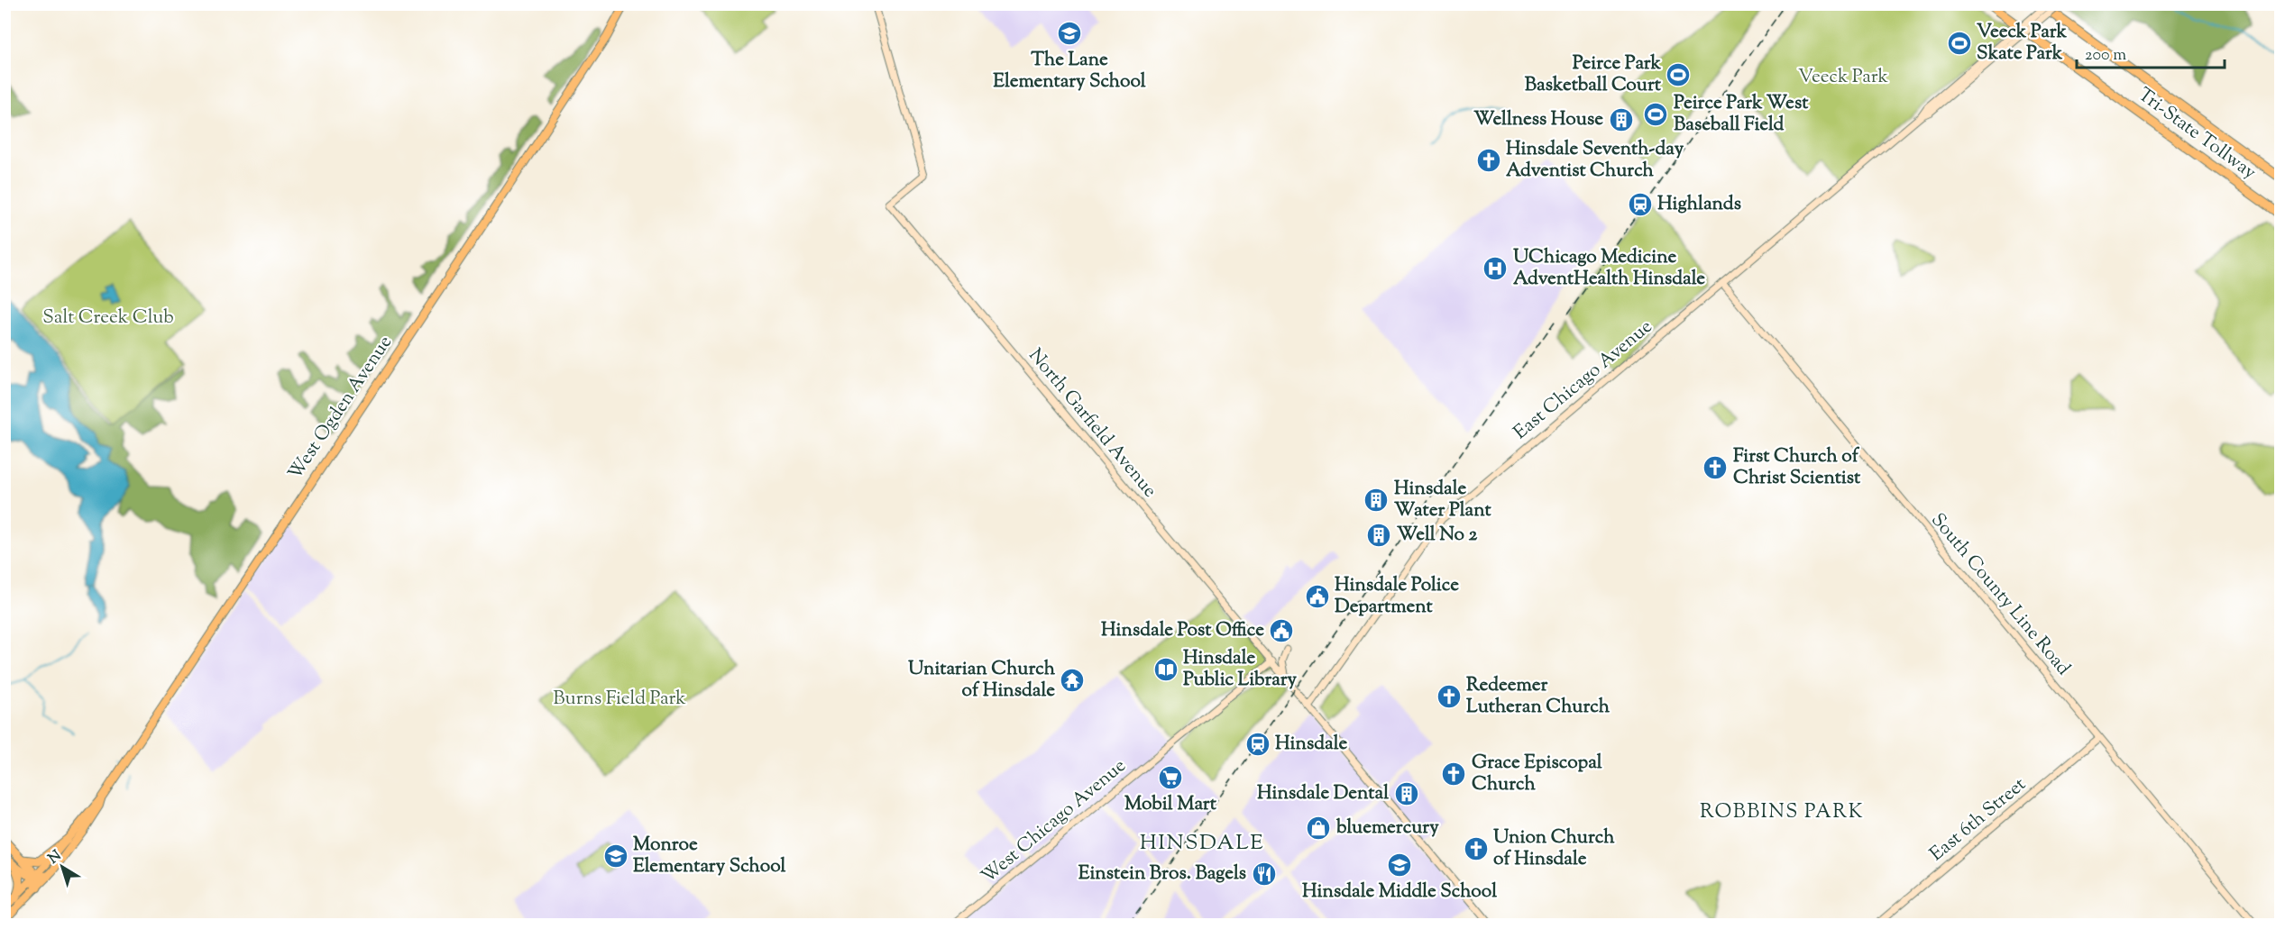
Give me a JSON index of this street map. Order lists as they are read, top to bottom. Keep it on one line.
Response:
{"streets":{"highway":["Tri-State Tollway"],"main road":["East Chicago Avenue","West Ogden Avenue","North Garfield Avenue","South County Line Road","East 6th Street","West Chicago Avenue"]},"crossings":[["East Chicago Avenue","North Garfield Avenue"],["East Chicago Avenue","South County Line Road"],["North Garfield Avenue","West Chicago Avenue"],["South County Line Road","East 6th Street"]],"districts":["ROBBINS PARK","HINSDALE"],"parks":["Veeck Park","Salt Creek Club","Burns Field Park"],"places":{"school or university":["The Lane Elementary School","Monroe Elementary School","Hinsdale Middle School"],"sports":["Veeck Park Skate Park","Peirce Park Basketball Court","Peirce Park West Baseball Field"],"building":["Wellness House","Hinsdale Water Plant","Well No 2","Hinsdale Dental"],"church":["Hinsdale Seventh-day Adventist Church","First Church of Christ Scientist","Redeemer Lutheran Church","Grace Episcopal Church","Union Church of Hinsdale"],"station":["Highlands","Hinsdale"],"hospital":["UChicago Medicine AdventHealth Hinsdale"],"public building":["Hinsdale Police Department","Hinsdale Post Office"],"library":["Hinsdale Public Library"],"temple":["Unitarian Church of Hinsdale"],"supermarket":["Mobil Mart"],"shop":["bluemercury"],"restaurant":["Einstein Bros. Bagels"]},"scale_bar":"200 m","north":"top left"}
